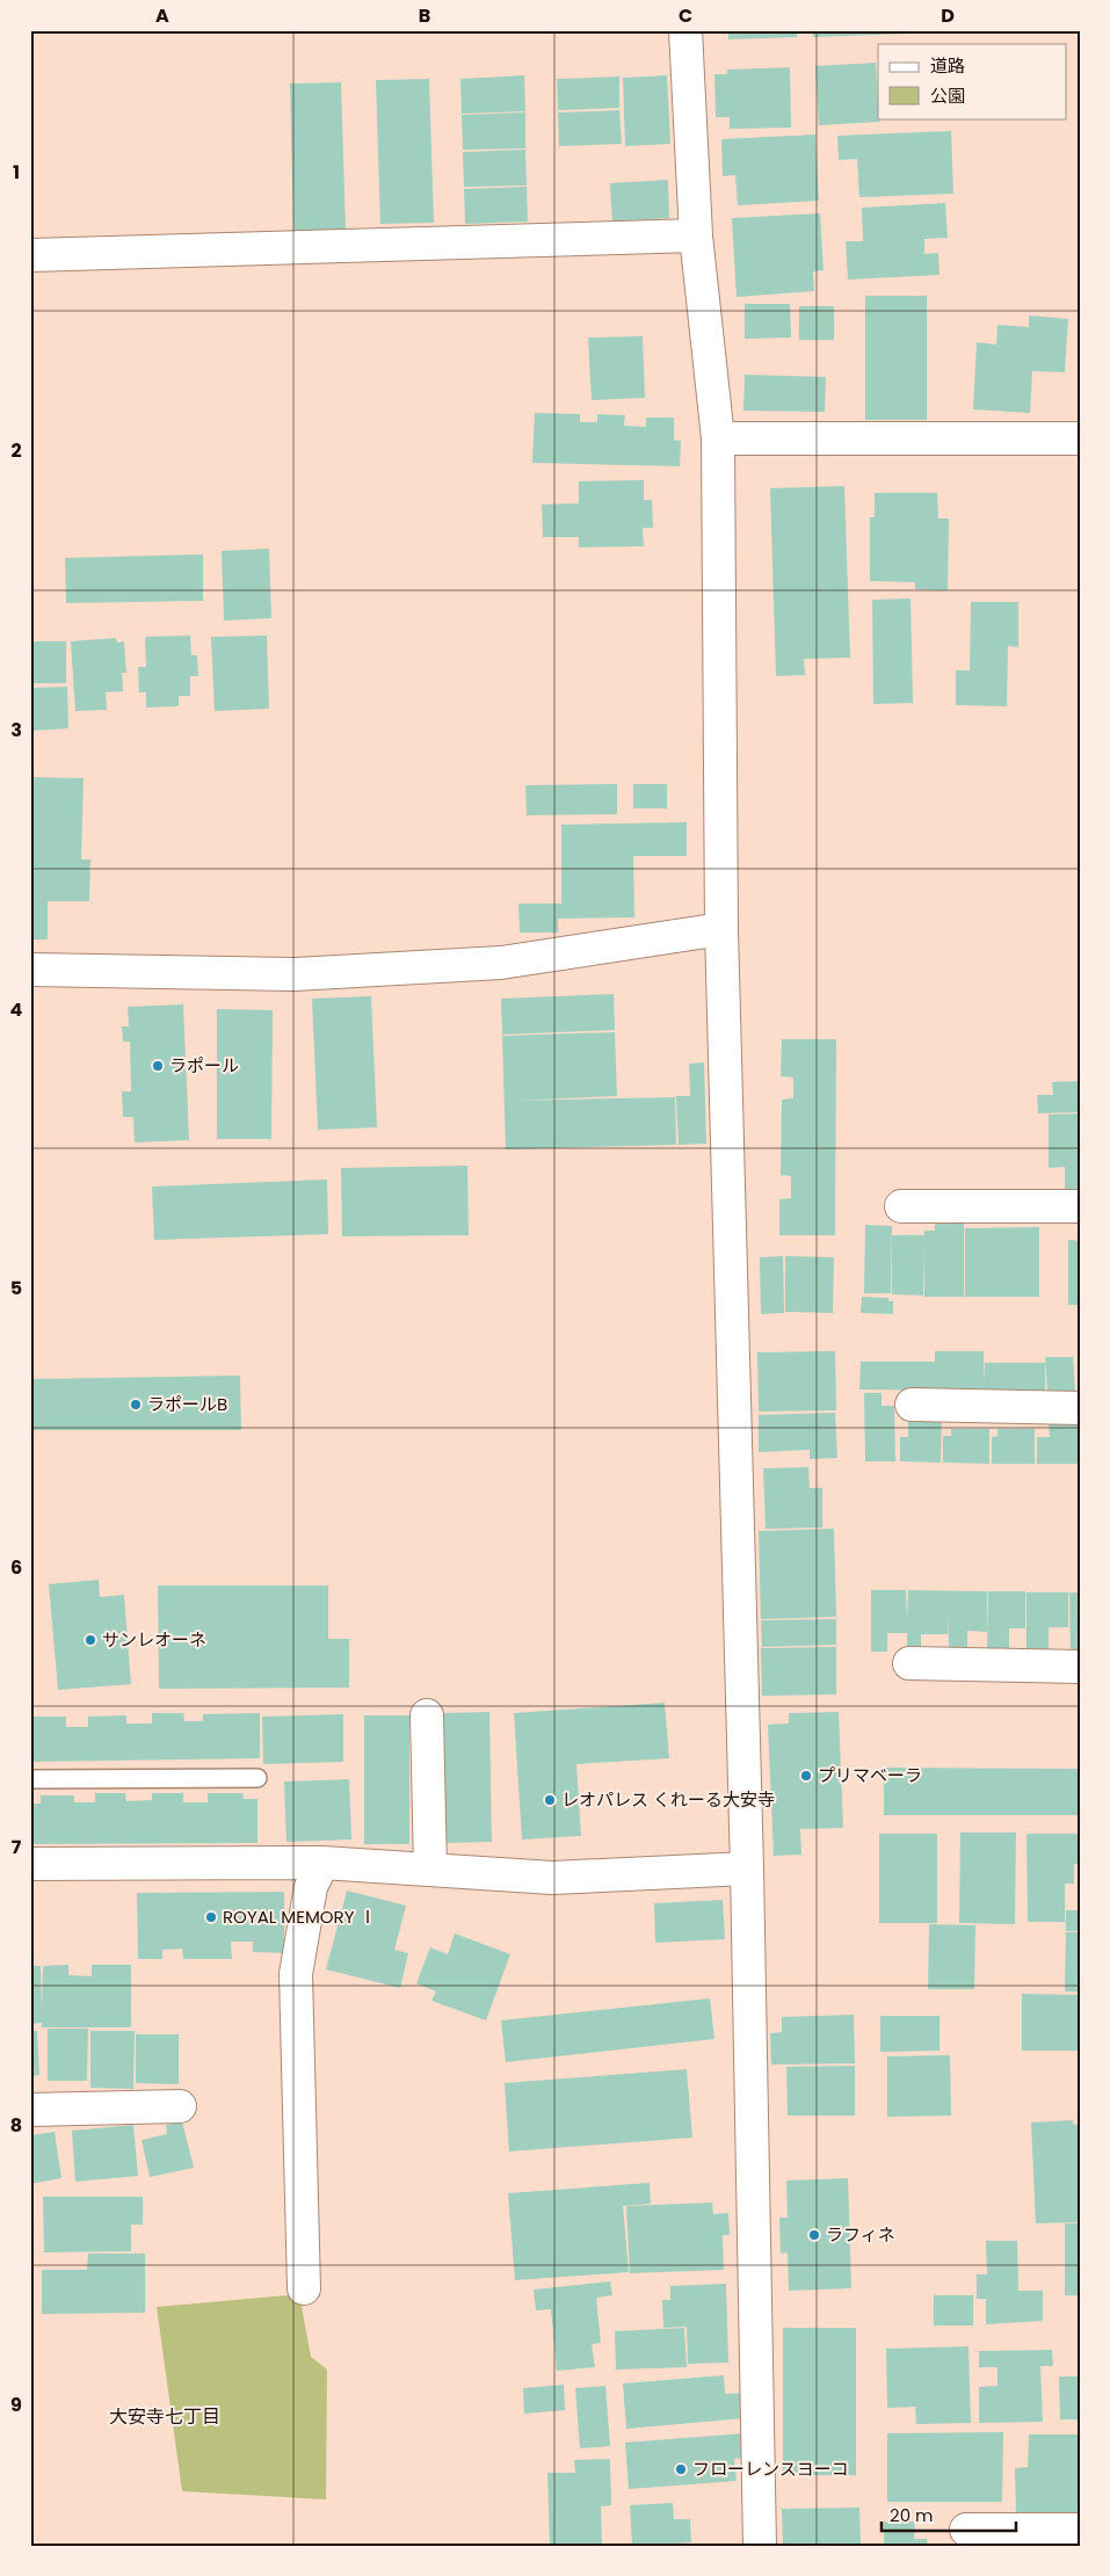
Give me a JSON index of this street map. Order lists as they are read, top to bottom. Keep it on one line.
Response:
{"districts":["大安寺七丁目"],"places":["ラポール","ラポールB","サンレオーネ","プリマベーラ","レオパレス くれーる大安寺","ROYAL MEMORY Ⅰ","ラフィネ","フローレンスヨーコ"],"legend":["道路","公園"],"scale_bar":"20 m","grid":{"columns":["A","B","C","D"],"rows":["1","2","3","4","5","6","7","8","9"]}}
